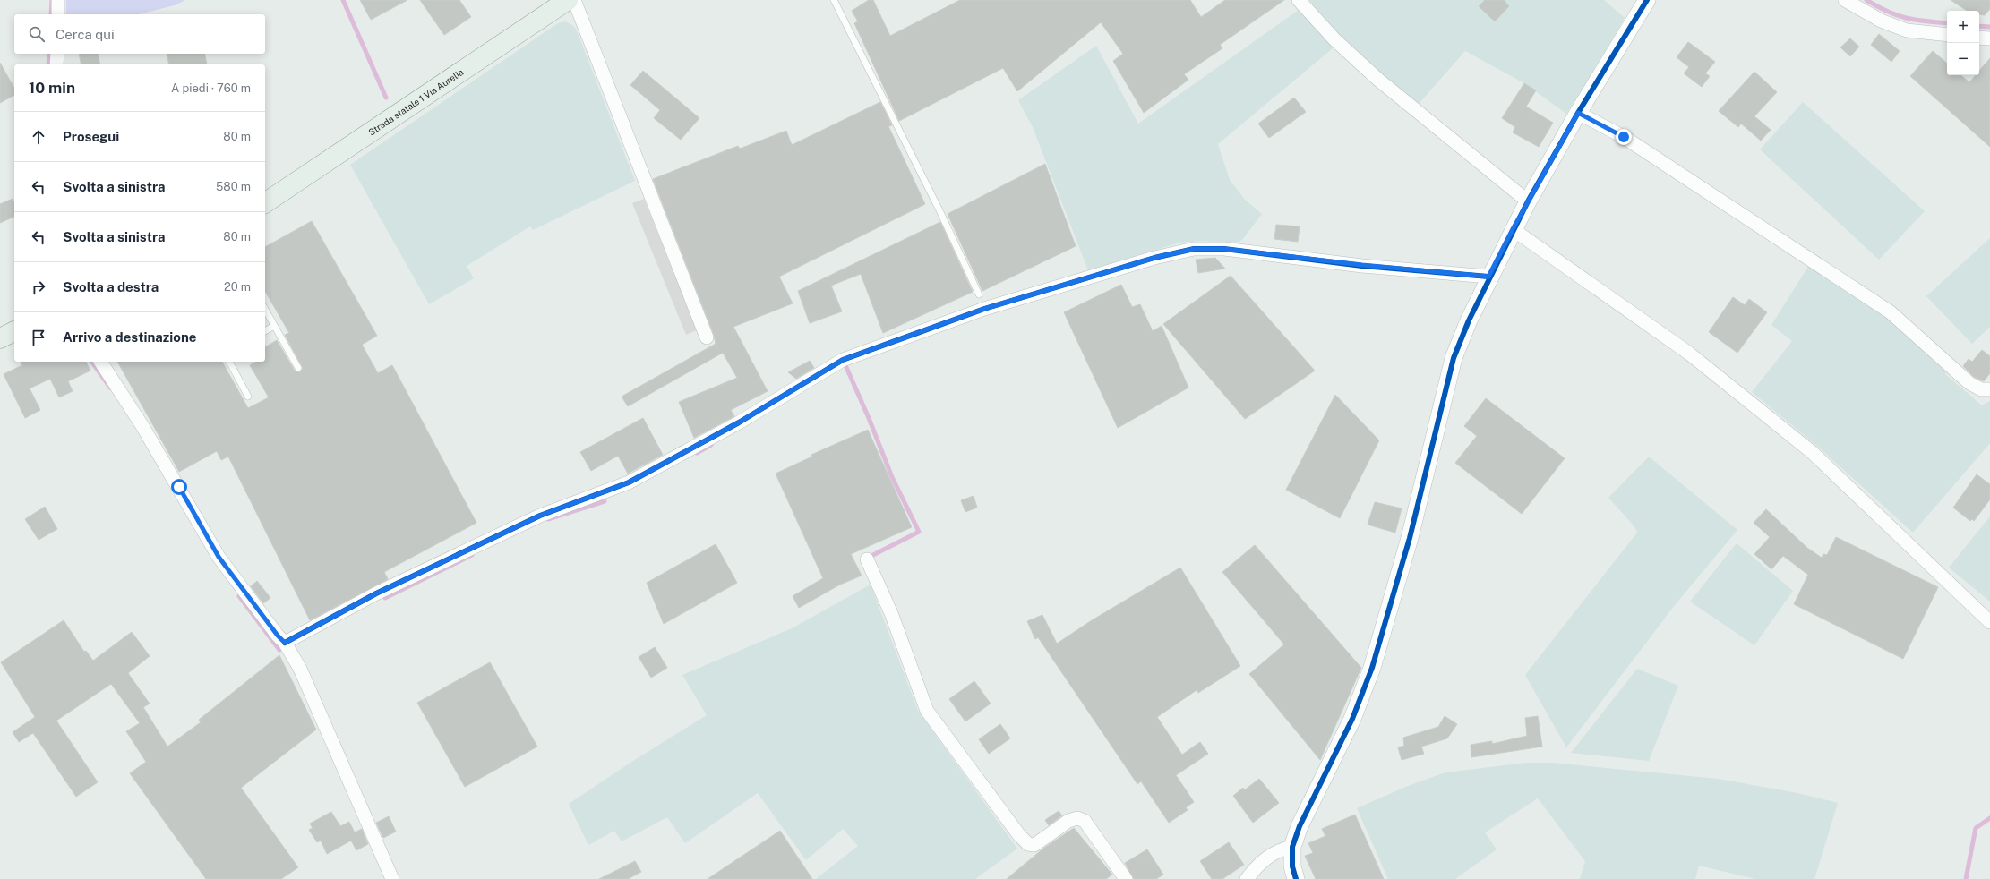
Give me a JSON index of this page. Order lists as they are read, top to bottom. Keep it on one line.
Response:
{"streets":{"main road":["Strada statale 1 Via Aurelia"]},"page":{"map_buttons":["+","−"],"search":"Cerca qui","heading":["10 min","A piedi · 760 m"],"list":[["Prosegui","80 m"],["Svolta a sinistra","580 m"],["Svolta a sinistra","80 m"],["Svolta a destra","20 m"],"Arrivo a destinazione"]}}
